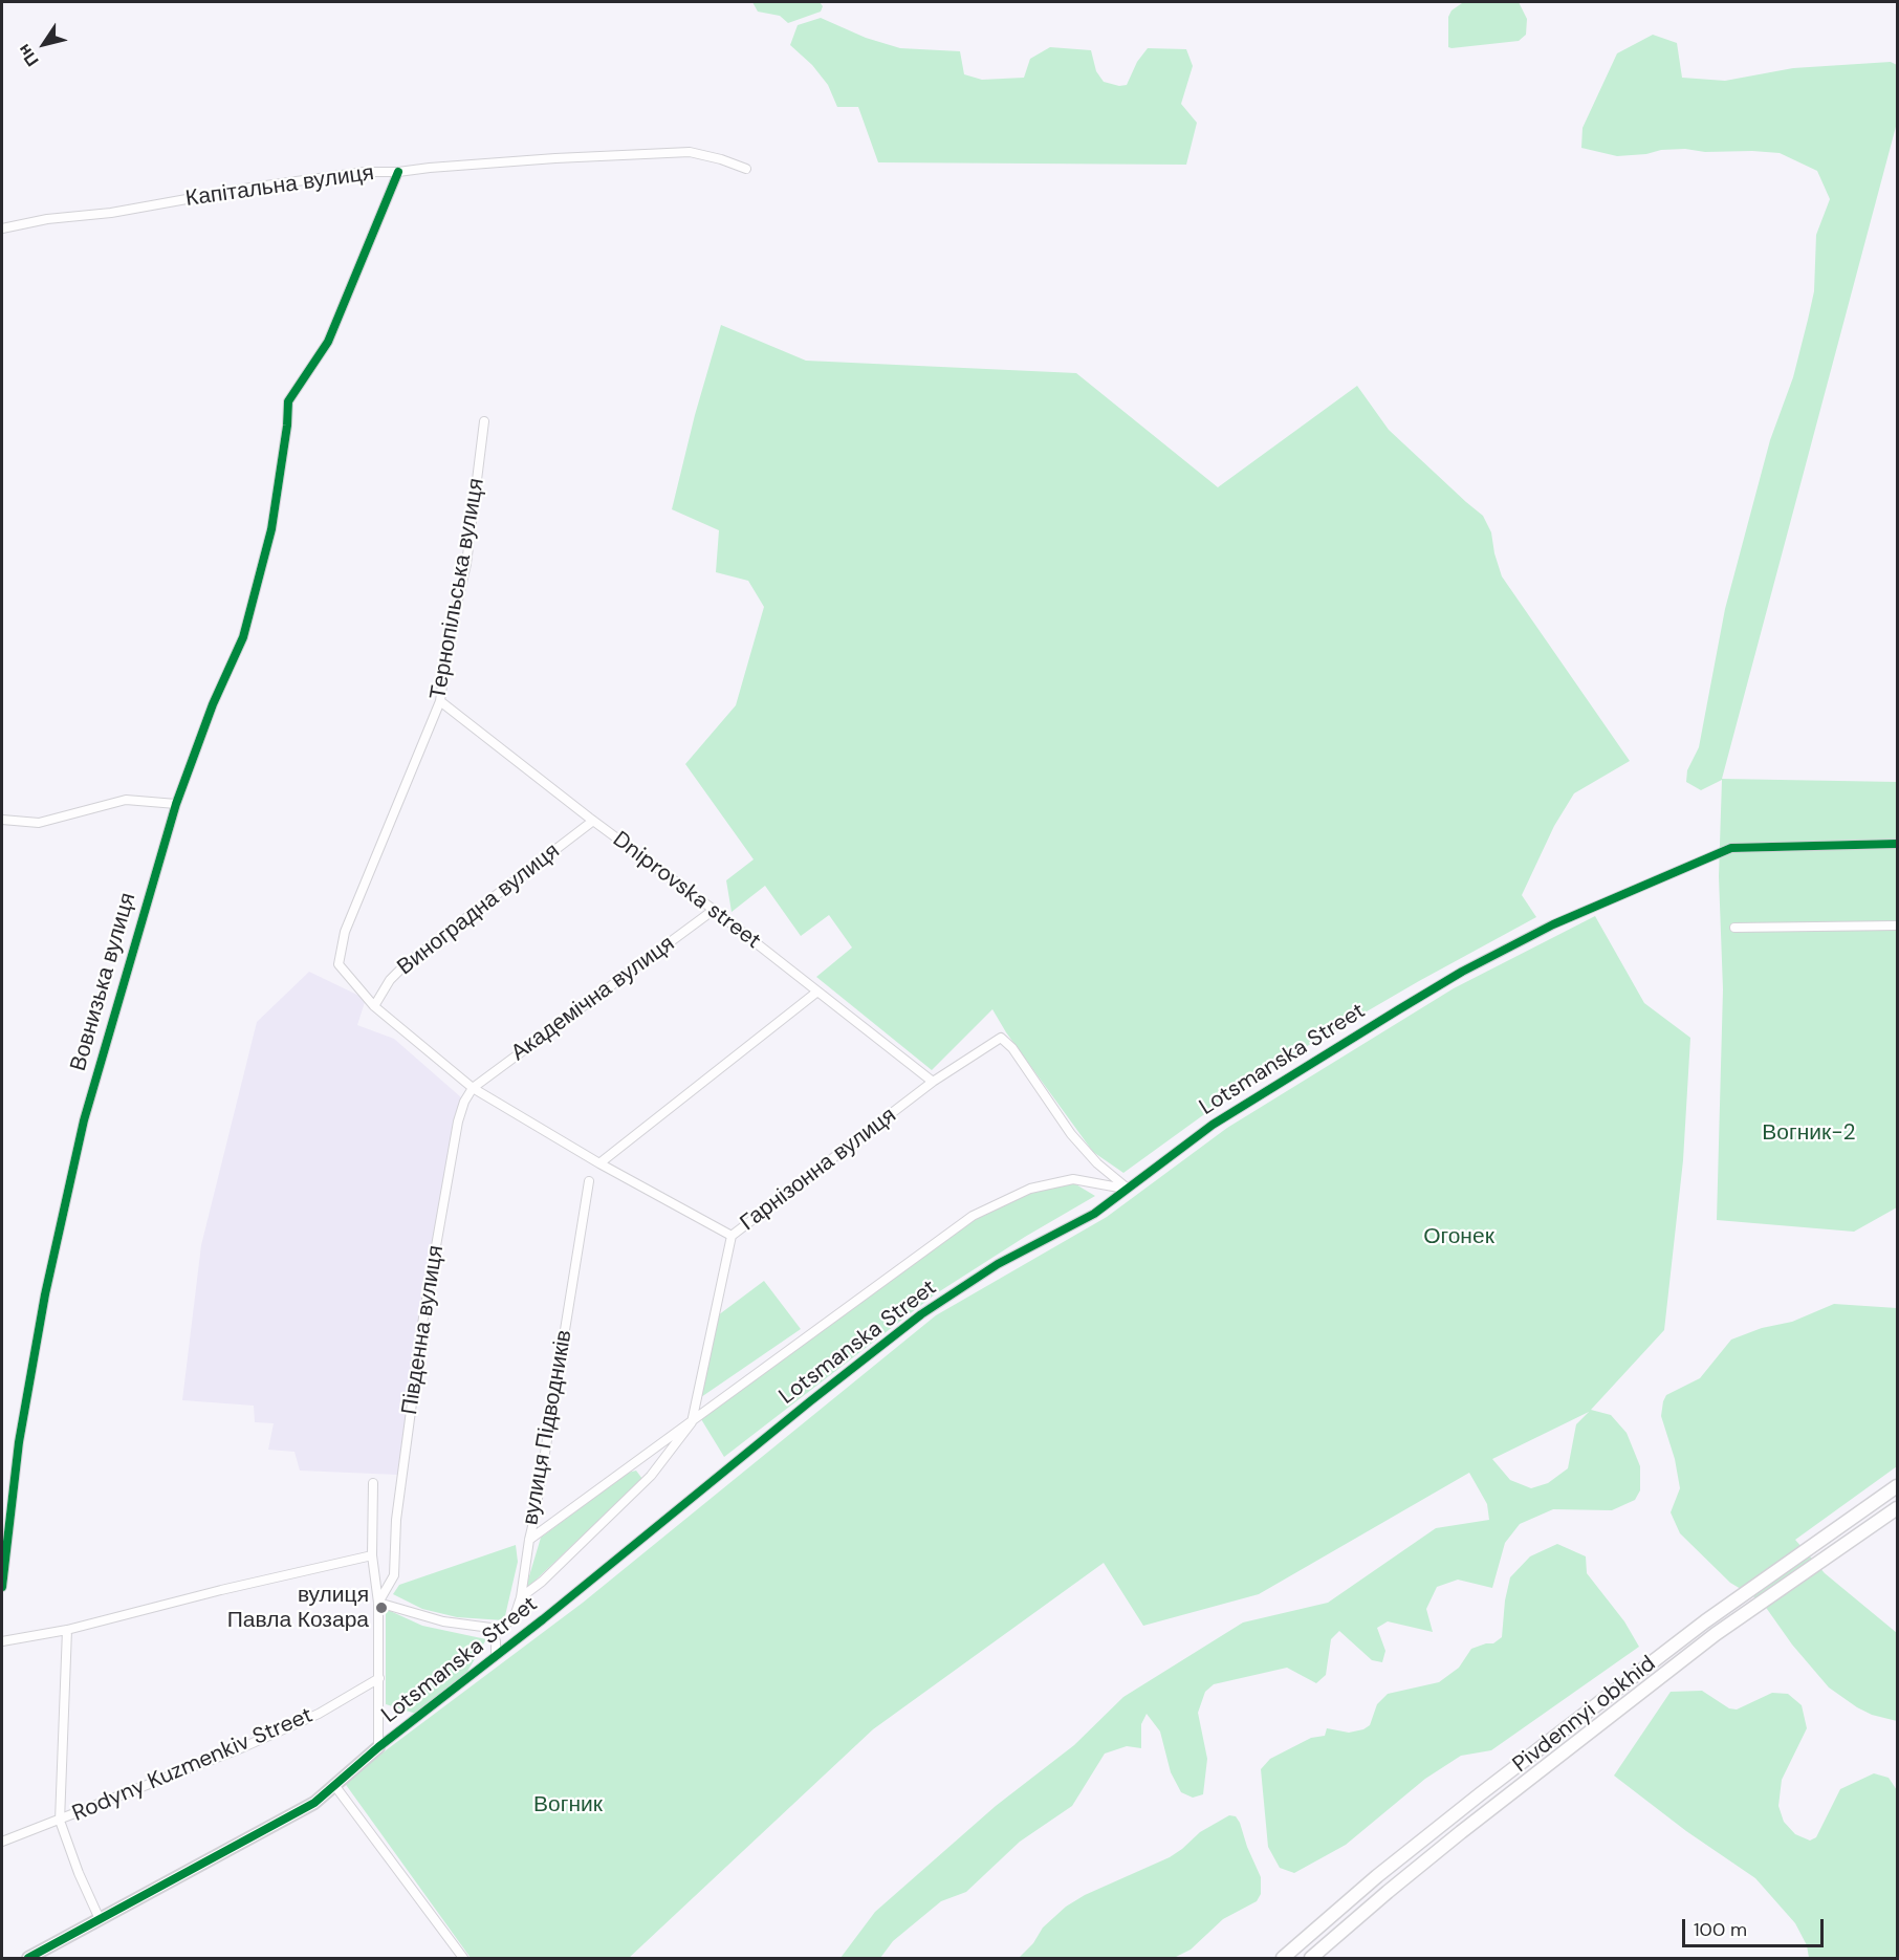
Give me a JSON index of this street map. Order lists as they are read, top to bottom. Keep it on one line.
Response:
{"streets":{"main road":["Pivdennyi obkhid"],"street":["Капітальна вулиця","Тернопільська вулиця","Dniprovska street","Виноградна вулиця","Вовнизька вулиця","Академічна вулиця","Lotsmanska Street","Гарнізонна вулиця","Південна вулиця","вулиця Підводників","Rodyny Kuzmenkiv Street"]},"crossings":[["Капітальна вулиця","Вовнизька вулиця"],["Тернопільська вулиця","Dniprovska street"],["Тернопільська вулиця","Виноградна вулиця"],["Dniprovska street","Виноградна вулиця"],["Dniprovska street","Академічна вулиця"],["Dniprovska street","Гарнізонна вулиця"],["Академічна вулиця","Південна вулиця"],["Lotsmanska Street","Гарнізонна вулиця"]],"parks":["Вогник-2","Огонек","Вогник"],"places":["вулиця Павла Козара"],"scale_bar":"100 m","north":"bottom left"}
